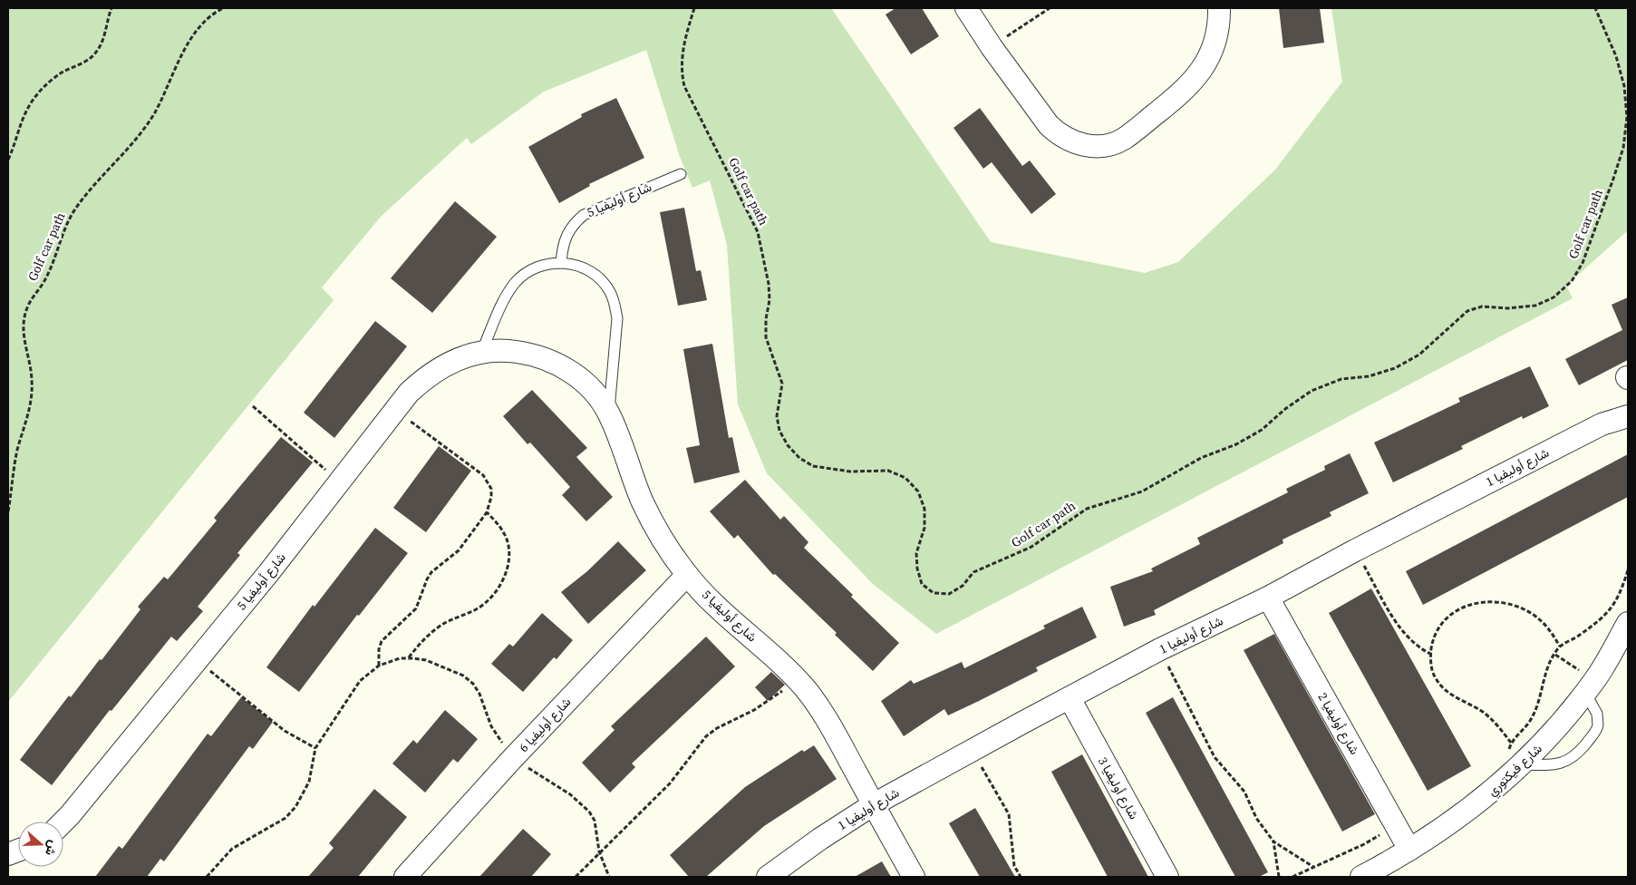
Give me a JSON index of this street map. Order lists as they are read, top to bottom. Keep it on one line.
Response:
{"streets":{"street":["شارع أوليفيا 5","شارع أوليفيا 1","شارع أوليفيا 2","شارع أوليفيا 6","شارع فيكتوري","شارع أوليفيا 3"],"path":["Golf car path"]},"crossings":[["شارع أوليفيا 5","شارع أوليفيا 1"],["شارع أوليفيا 5","شارع أوليفيا 6"],["شارع أوليفيا 1","شارع أوليفيا 2"],["شارع أوليفيا 1","شارع أوليفيا 3"],["شارع أوليفيا 2","شارع فيكتوري"]],"north":"right"}
